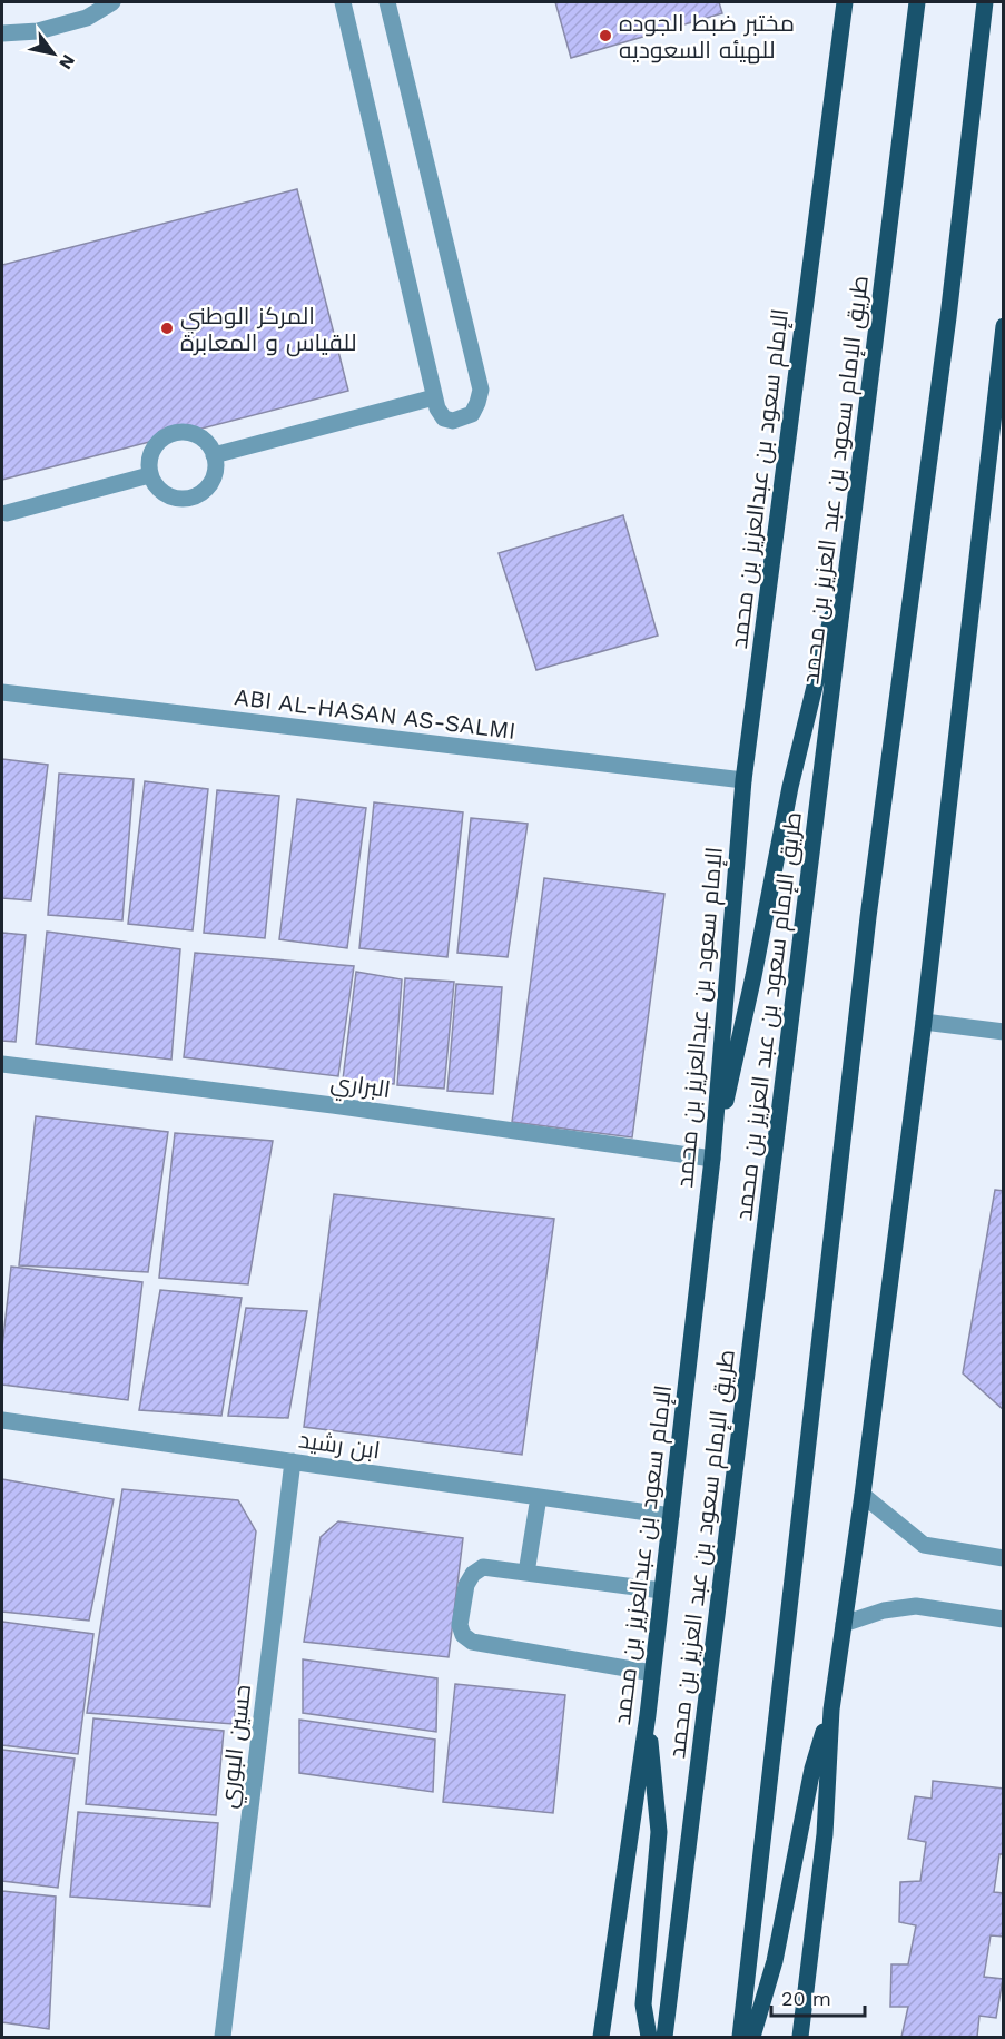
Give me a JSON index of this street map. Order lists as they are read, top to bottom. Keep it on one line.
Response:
{"streets":{"main road":["الإمام سعود بن عبدالعزيز بن محمد","طريق الإمام سعود بن عبد العزيز بن محمد"],"street":["ABI AL-HASAN AS-SALMI","البراري","ابن رشيد","حسين البوري"]},"crossings":[["الإمام سعود بن عبدالعزيز بن محمد","ABI AL-HASAN AS-SALMI"],["الإمام سعود بن عبدالعزيز بن محمد","البراري"],["الإمام سعود بن عبدالعزيز بن محمد","ابن رشيد"],["ابن رشيد","حسين البوري"]],"places":["مختبر ضبط الجوده للهيئه السعوديه","المركز الوطني للقياس و المعابرة"],"scale_bar":"20 m","north":"bottom right"}
